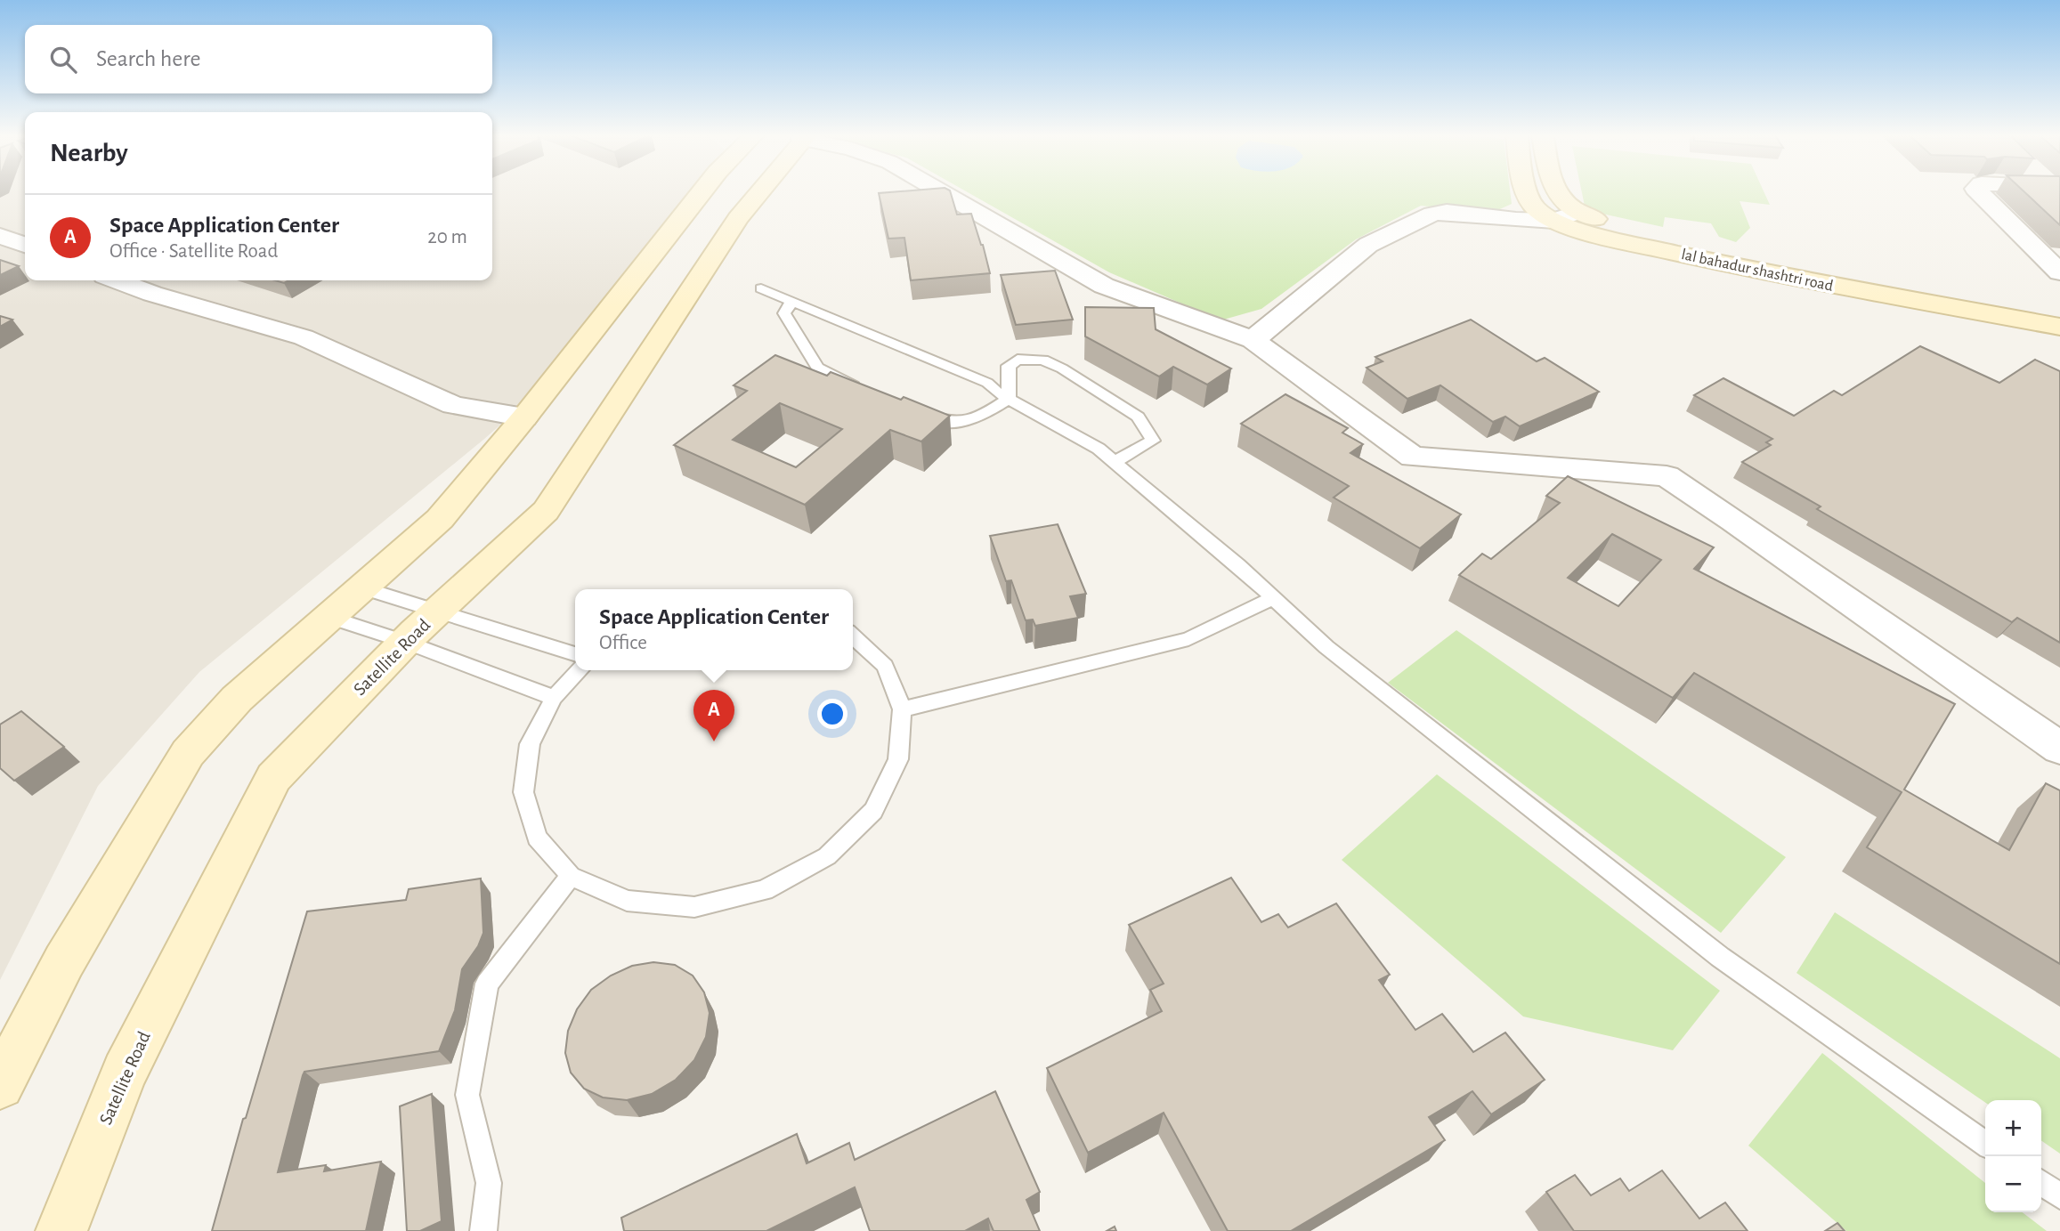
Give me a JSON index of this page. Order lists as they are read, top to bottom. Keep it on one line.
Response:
{"streets":{"main road":["lal bahadur shashtri road","Satellite Road"]},"page":{"search":"Search here","heading":"Nearby","list":[{"mark":"A","name":"Space Application Center","note":"Office · Satellite Road","value":"20 m"}],"popup":["Space Application Center","Office"],"pins":"A","map_buttons":["+","−"]}}
